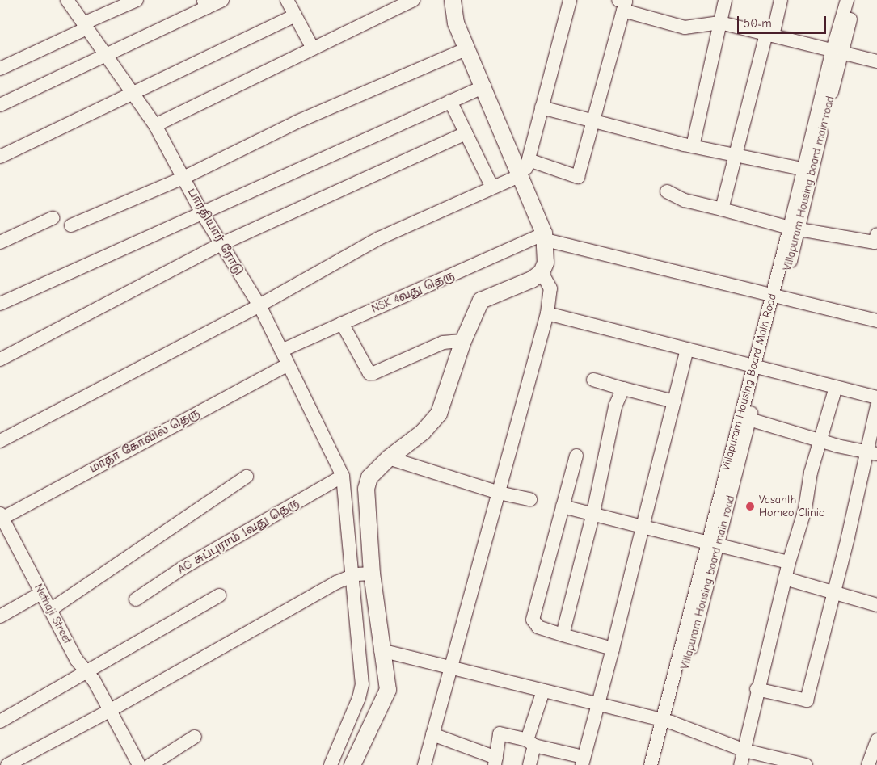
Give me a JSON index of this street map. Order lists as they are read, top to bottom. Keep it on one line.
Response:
{"streets":{"street":["Villapuram Housing board main road","பாரதியார் ரோடு","NSK 4வது தெரு","Villapuram Housing Board Main Road","மாதா கோவில் தெரு","AG சுப்புராம் 1வது தெரு","Nethaji Street"]},"crossings":[["Villapuram Housing board main road","Villapuram Housing Board Main Road"],["பாரதியார் ரோடு","NSK 4வது தெரு"],["பாரதியார் ரோடு","மாதா கோவில் தெரு"],["பாரதியார் ரோடு","AG சுப்புராம் 1வது தெரு"],["மாதா கோவில் தெரு","Nethaji Street"]],"places":["Vasanth Homeo Clinic"],"scale_bar":"50 m"}
